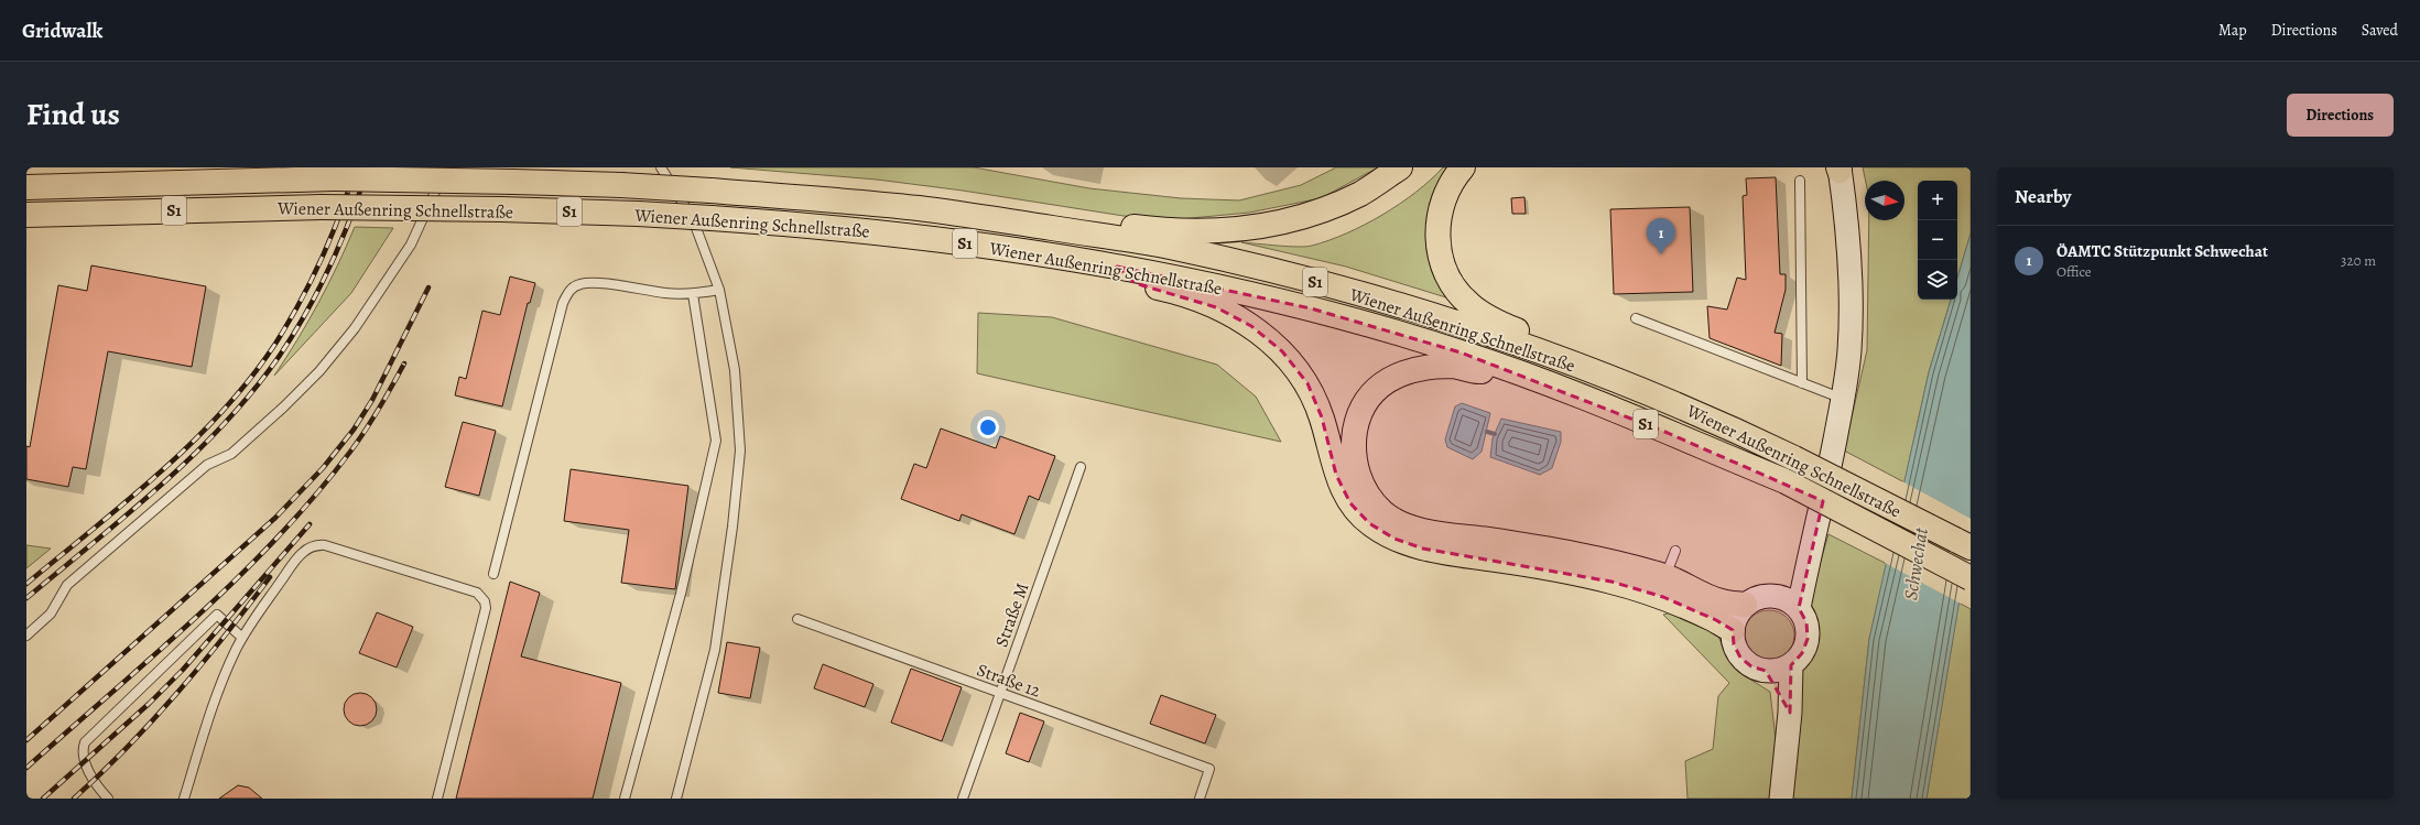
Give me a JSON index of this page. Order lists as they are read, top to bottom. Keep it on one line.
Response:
{"streets":{"highway":["Wiener Außenring Schnellstraße","S1"],"lane":["Straße M","Straße 12"]},"crossings":[["Straße M","Straße 12"]],"water":["Schwechat"],"north":"right","page":{"header":"Gridwalk","nav":["Map","Directions","Saved"],"title":"Find us","buttons":"Directions","heading":"Nearby","map_buttons":["+","−"],"pins":"1","list":[{"mark":"1","name":"ÖAMTC Stützpunkt Schwechat","note":"Office","value":"320 m"}]}}
